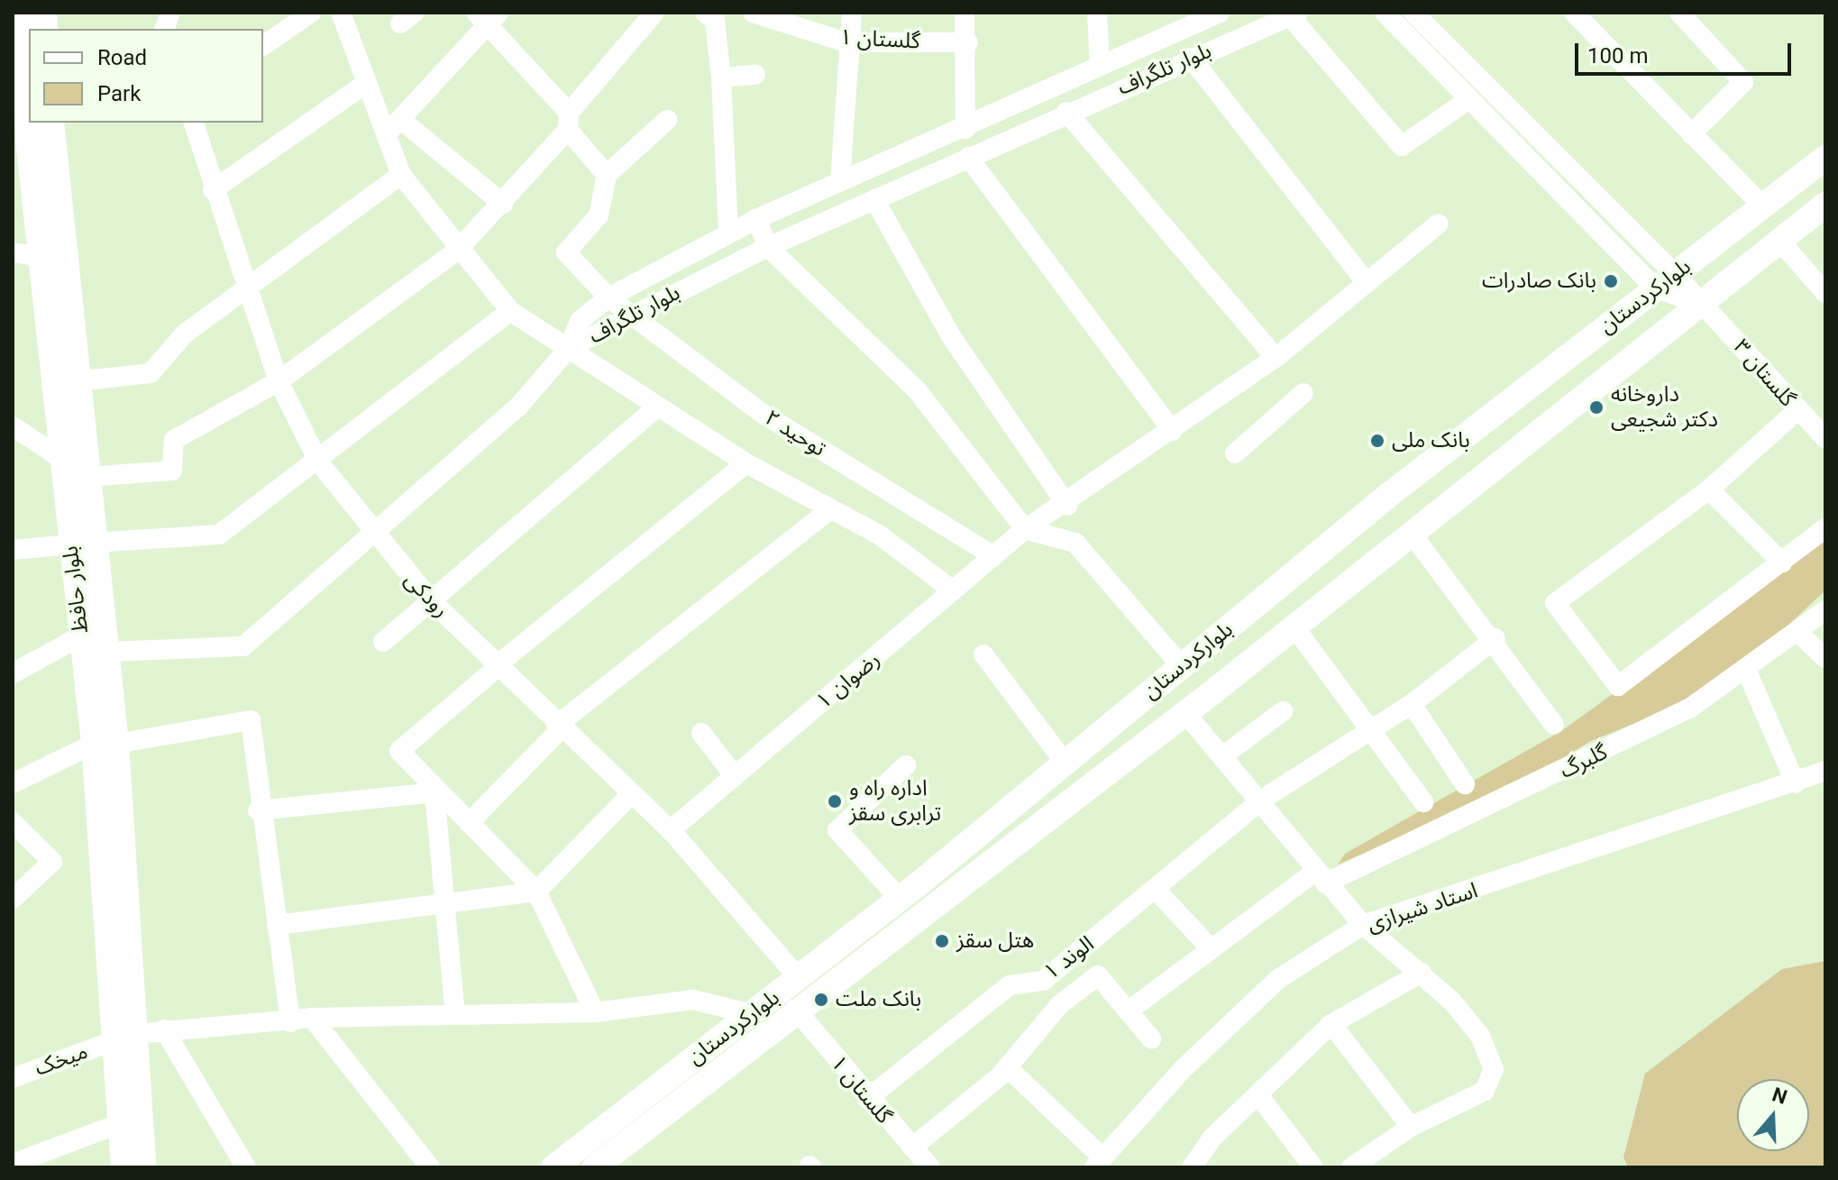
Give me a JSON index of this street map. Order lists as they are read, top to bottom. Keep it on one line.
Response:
{"streets":{"main road":["بلوارکردستان","بلوار حافظ"],"street":["گلستان ۱","بلوار تلگراف","گلستان ۳","توحید ۲","رودکی","رضوان ۱","گلبرگ","استاد شیرازی","الوند ۱","میخک"]},"crossings":[["گلستان ۱","بلوارکردستان"],["گلستان ۱","الوند ۱"],["بلوار تلگراف","توحید ۲"],["بلوارکردستان","گلستان ۳"],["بلوارکردستان","رودکی"],["توحید ۲","رضوان ۱"],["بلوار حافظ","میخک"],["رودکی","رضوان ۱"]],"places":["بانک صادرات","داروخانه دکتر شجیعی","بانک ملی","اداره راه و ترابری سقز","هتل سقز","بانک ملت"],"legend":["Road","Park"],"scale_bar":"100 m","north":"top"}
